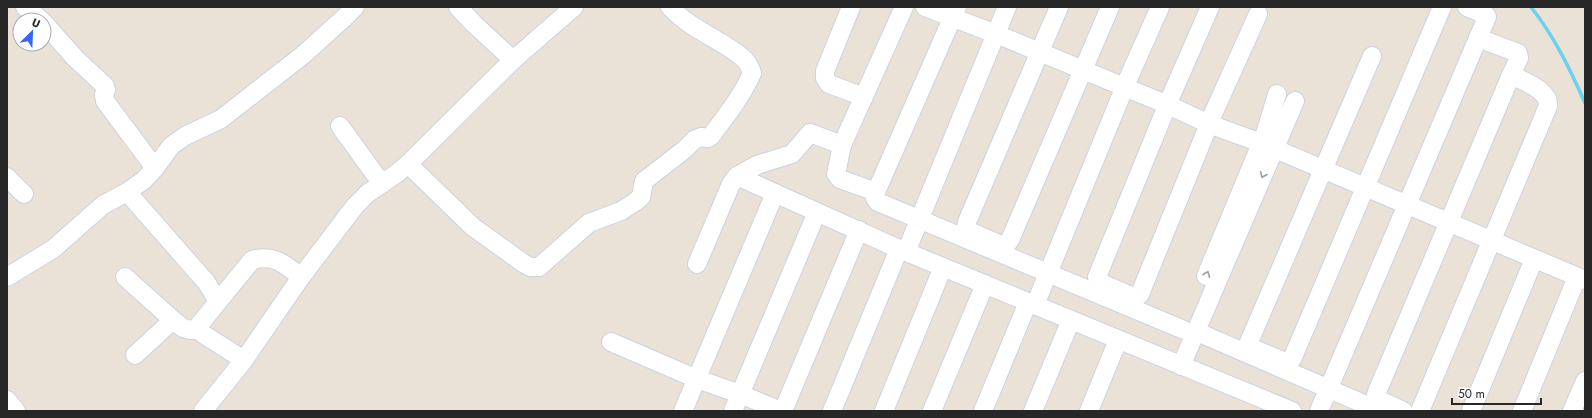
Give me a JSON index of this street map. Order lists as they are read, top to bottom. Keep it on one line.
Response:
{"scale_bar":"50 m","north":"top right"}
